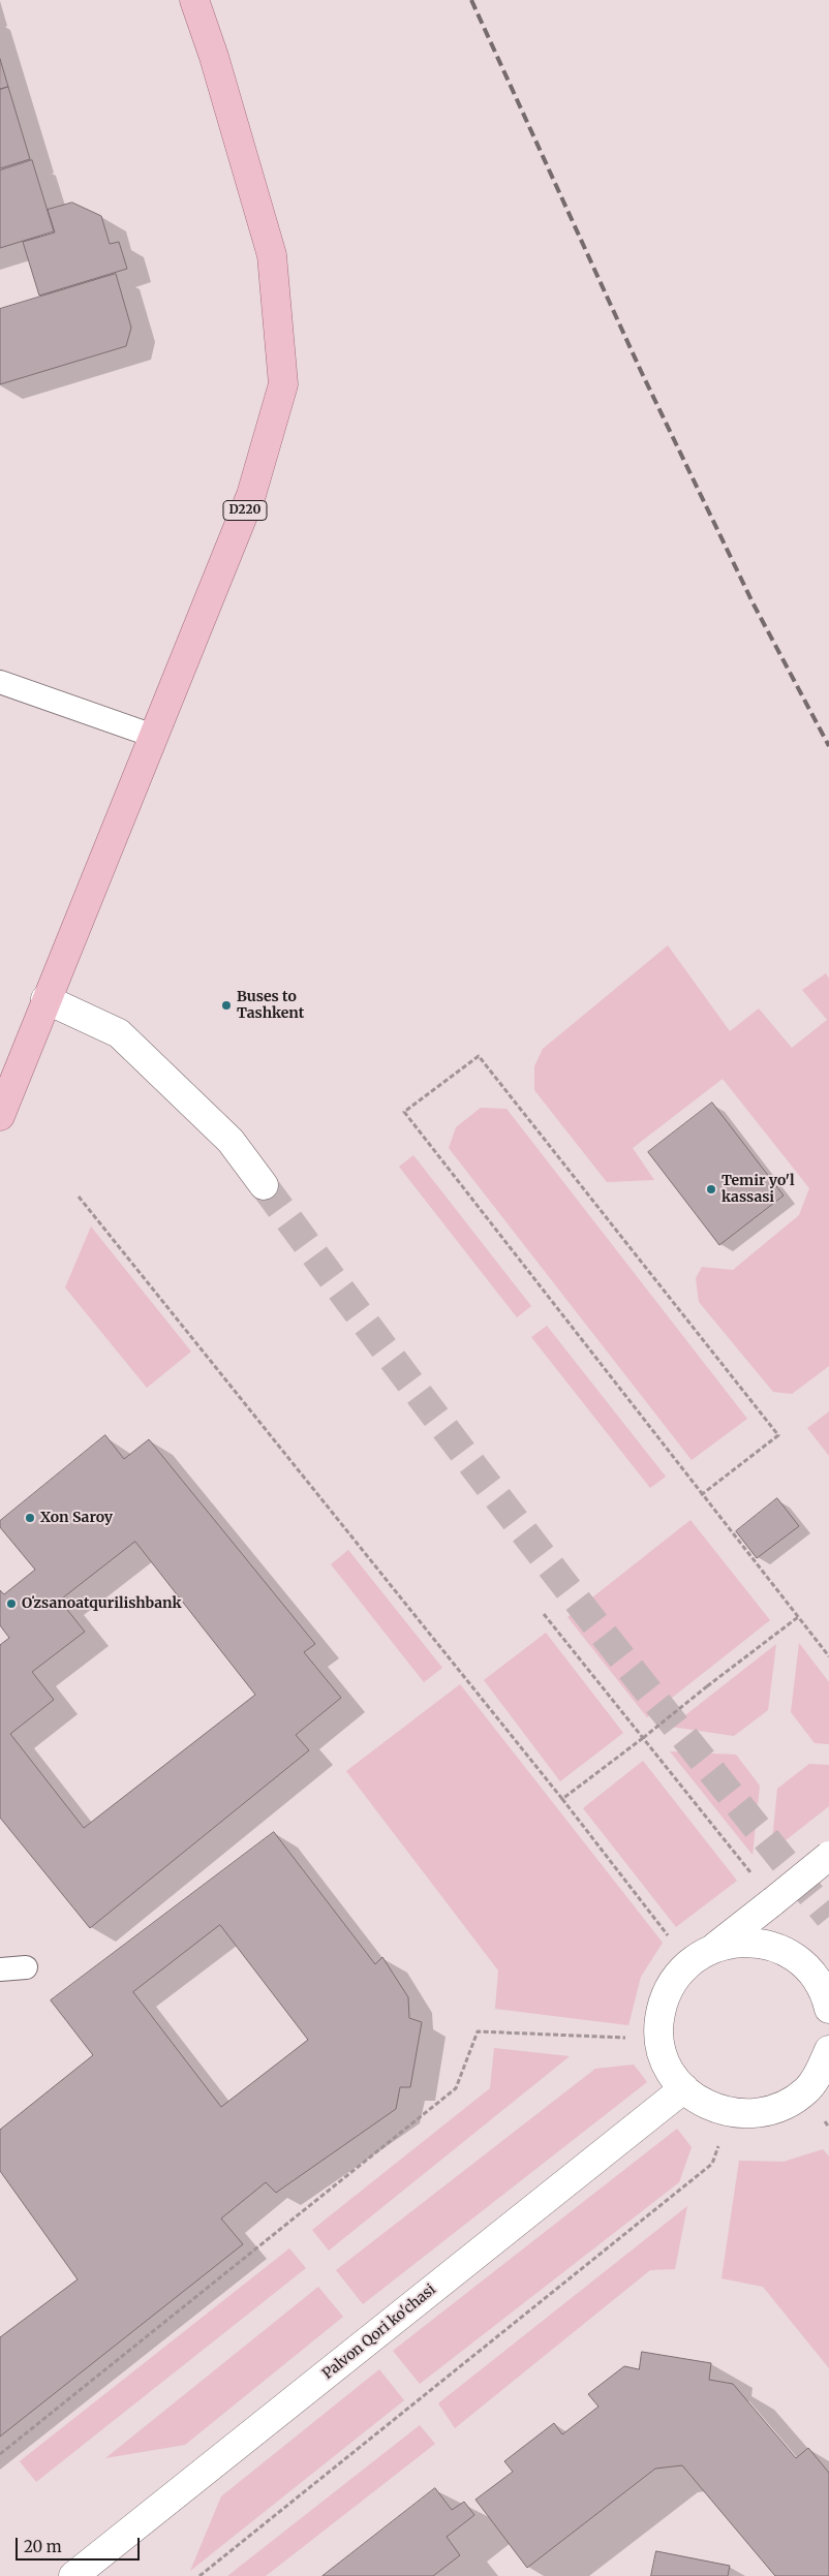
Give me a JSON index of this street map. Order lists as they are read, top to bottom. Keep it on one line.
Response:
{"streets":{"main road":["D220"],"street":["Palvon Qori ko'chasi"]},"places":["Buses to Tashkent","Temir yo'l kassasi","Xon Saroy","Oʻzsanoatqurilishbank"],"scale_bar":"20 m"}
